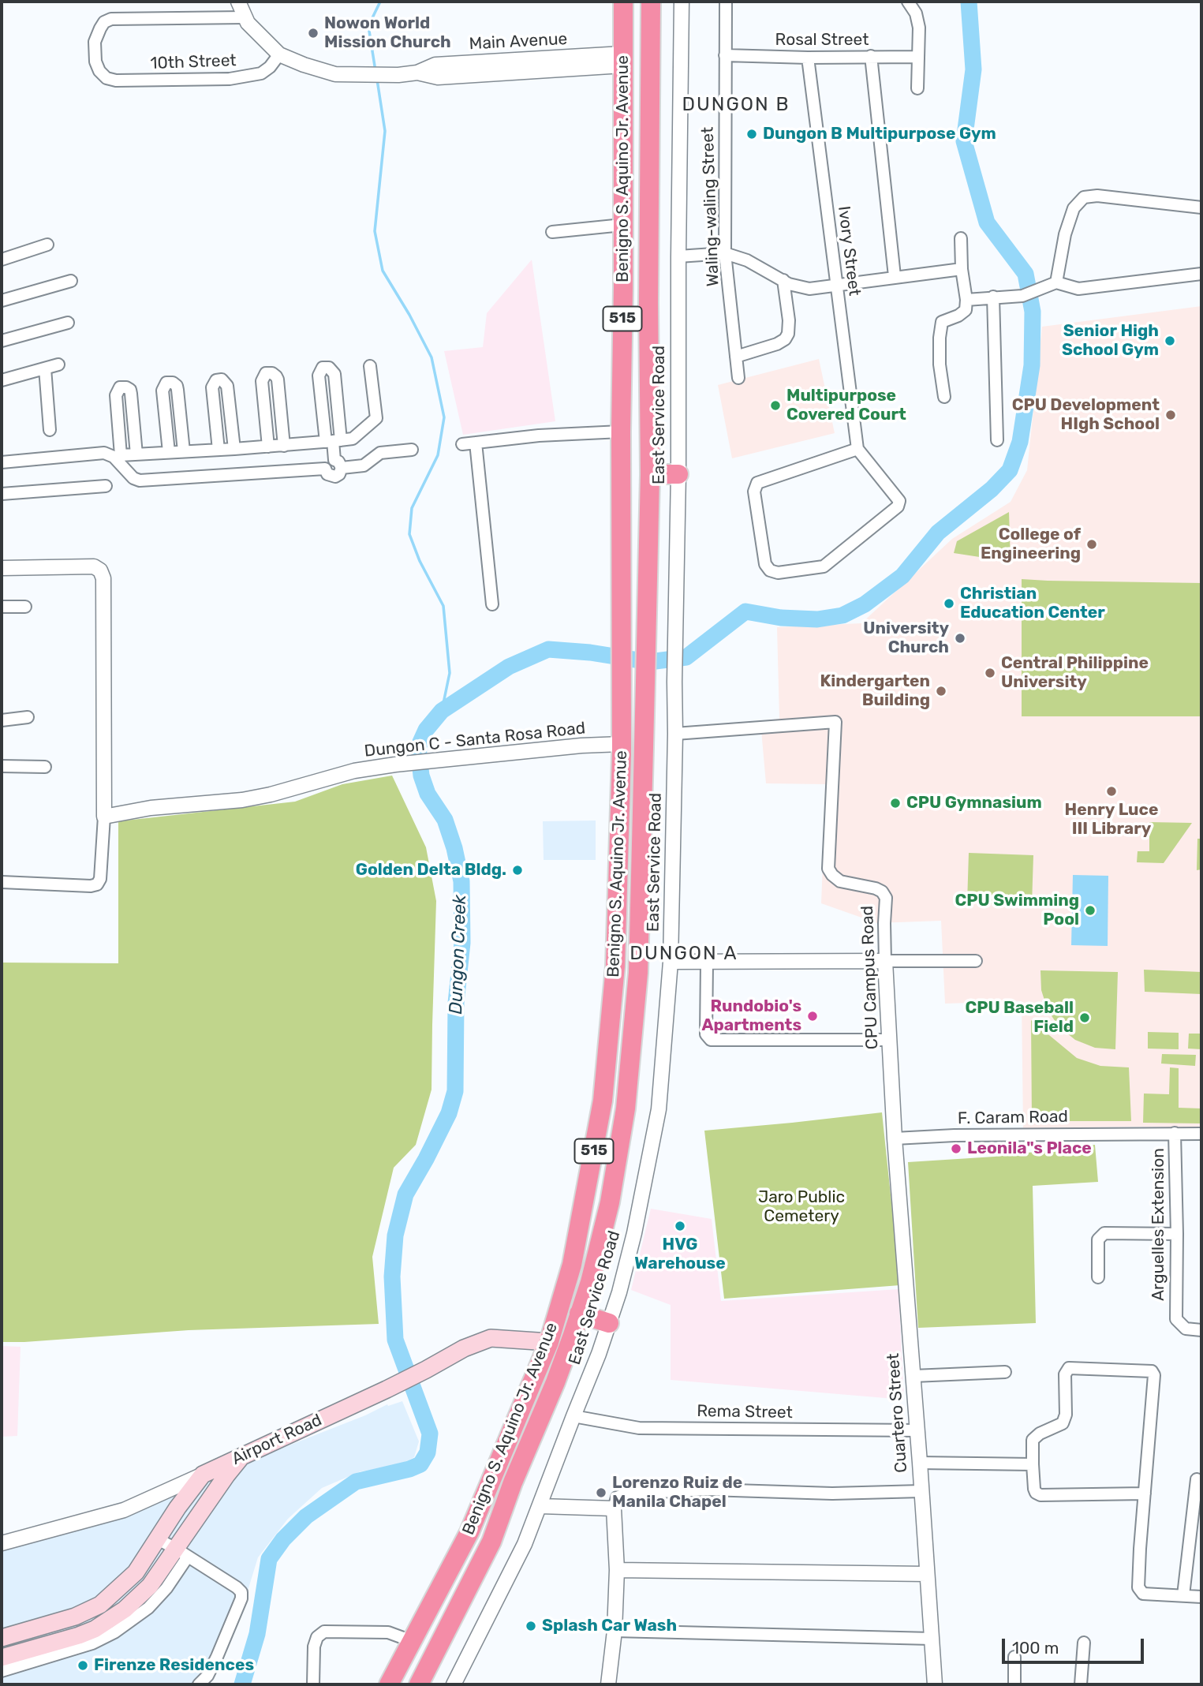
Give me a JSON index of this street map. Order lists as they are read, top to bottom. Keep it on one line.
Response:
{"streets":{"highway":["Benigno S. Aquino Jr. Avenue","515"],"main road":["Airport Road"],"street":["Rosal Street","Main Avenue","10th Street","Waling-waling Street","Ivory Street","East Service Road","Dungon C - Santa Rosa Road","CPU Campus Road","F. Caram Road","Arguelles Extension","Rema Street","Cuartero Street"]},"crossings":[["Rosal Street","Waling-waling Street"],["Rosal Street","Ivory Street"],["Main Avenue","10th Street"],["Main Avenue","Benigno S. Aquino Jr. Avenue"],["Benigno S. Aquino Jr. Avenue","Dungon C - Santa Rosa Road"],["Benigno S. Aquino Jr. Avenue","Airport Road"],["East Service Road","CPU Campus Road"],["East Service Road","Rema Street"],["CPU Campus Road","F. Caram Road"],["CPU Campus Road","Cuartero Street"],["F. Caram Road","Arguelles Extension"],["F. Caram Road","Cuartero Street"],["Rema Street","Cuartero Street"]],"districts":["DUNGON B","DUNGON A"],"water":["Dungon Creek"],"parks":["Jaro Public Cemetery"],"places":["Nowon World Mission Church","Dungon B Multipurpose Gym","Senior High School Gym","Multipurpose Covered Court","CPU Development HIgh School","College of Engineering","Christian Education Center","University Church","Central Philippine University","Kindergarten Building","Henry Luce III Library","CPU Gymnasium","Golden Delta Bldg.","CPU Swimming Pool","Rundobio's Apartments","CPU Baseball Field","Leonila\"s Place","HVG Warehouse","Lorenzo Ruiz de Manila Chapel","Splash Car Wash","Firenze Residences"],"scale_bar":"100 m"}
